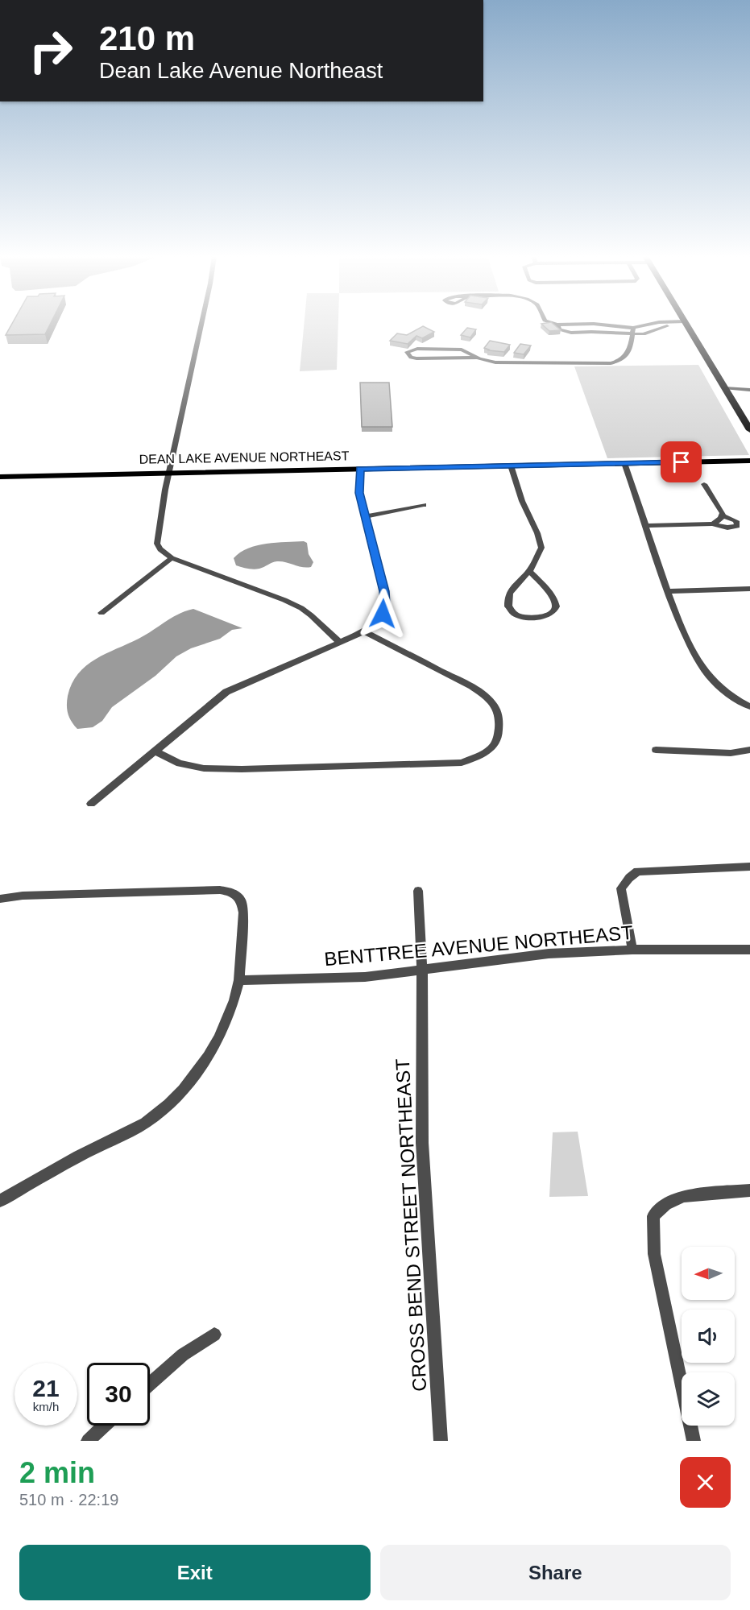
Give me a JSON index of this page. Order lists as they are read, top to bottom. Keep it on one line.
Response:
{"streets":{"main road":["DEAN LAKE AVENUE NORTHEAST"],"street":["BENTTREE AVENUE NORTHEAST","CROSS BEND STREET NORTHEAST"]},"crossings":[["BENTTREE AVENUE NORTHEAST","CROSS BEND STREET NORTHEAST"]],"north":"left","page":{"turn":["210 m","Dean Lake Avenue Northeast"],"speed":"21 km/h","limit":"30","heading":["2 min","510 m · 22:19"],"buttons":["Exit","Share"]}}
